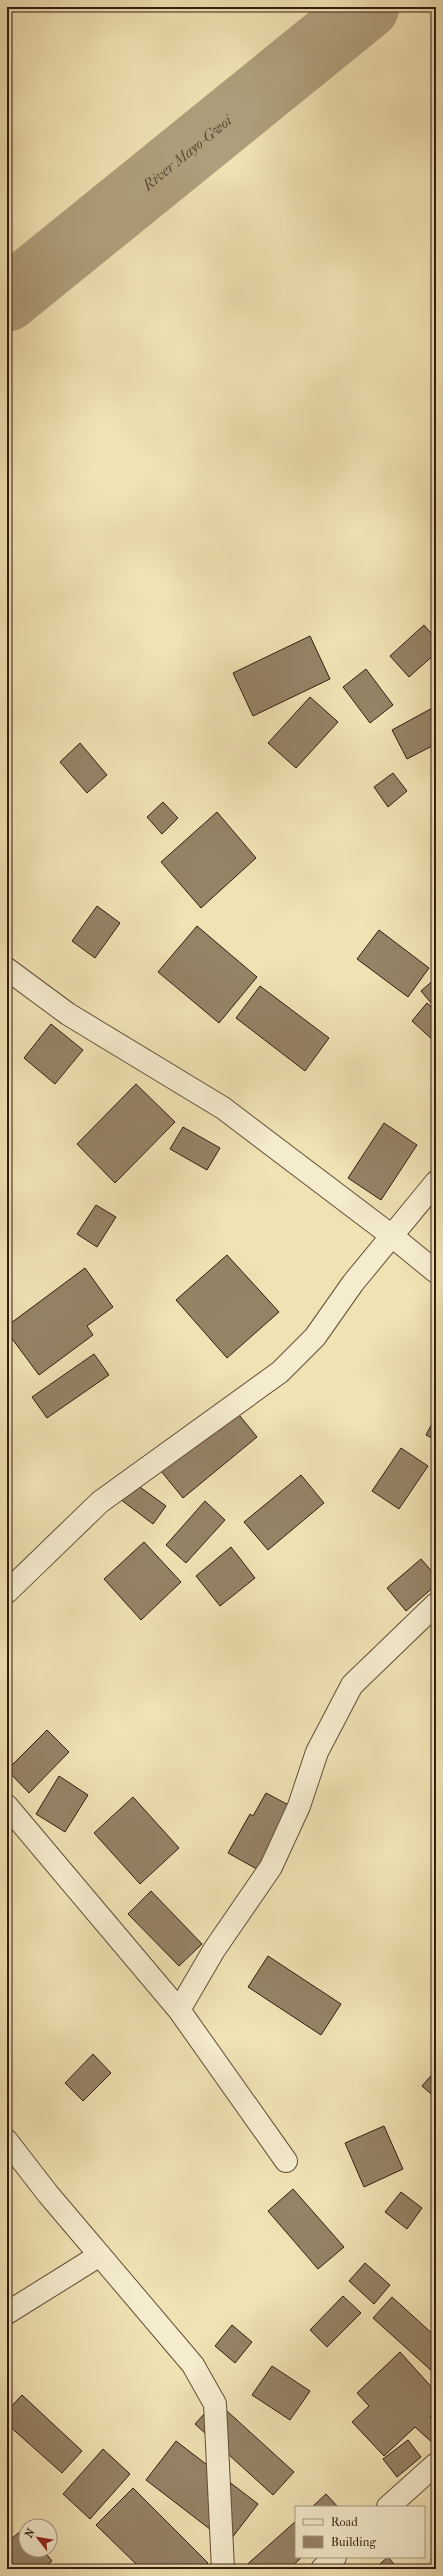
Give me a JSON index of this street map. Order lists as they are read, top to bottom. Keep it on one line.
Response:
{"water":["River Mayo-Gwoi"],"legend":["Road","Building"],"north":"top left"}
